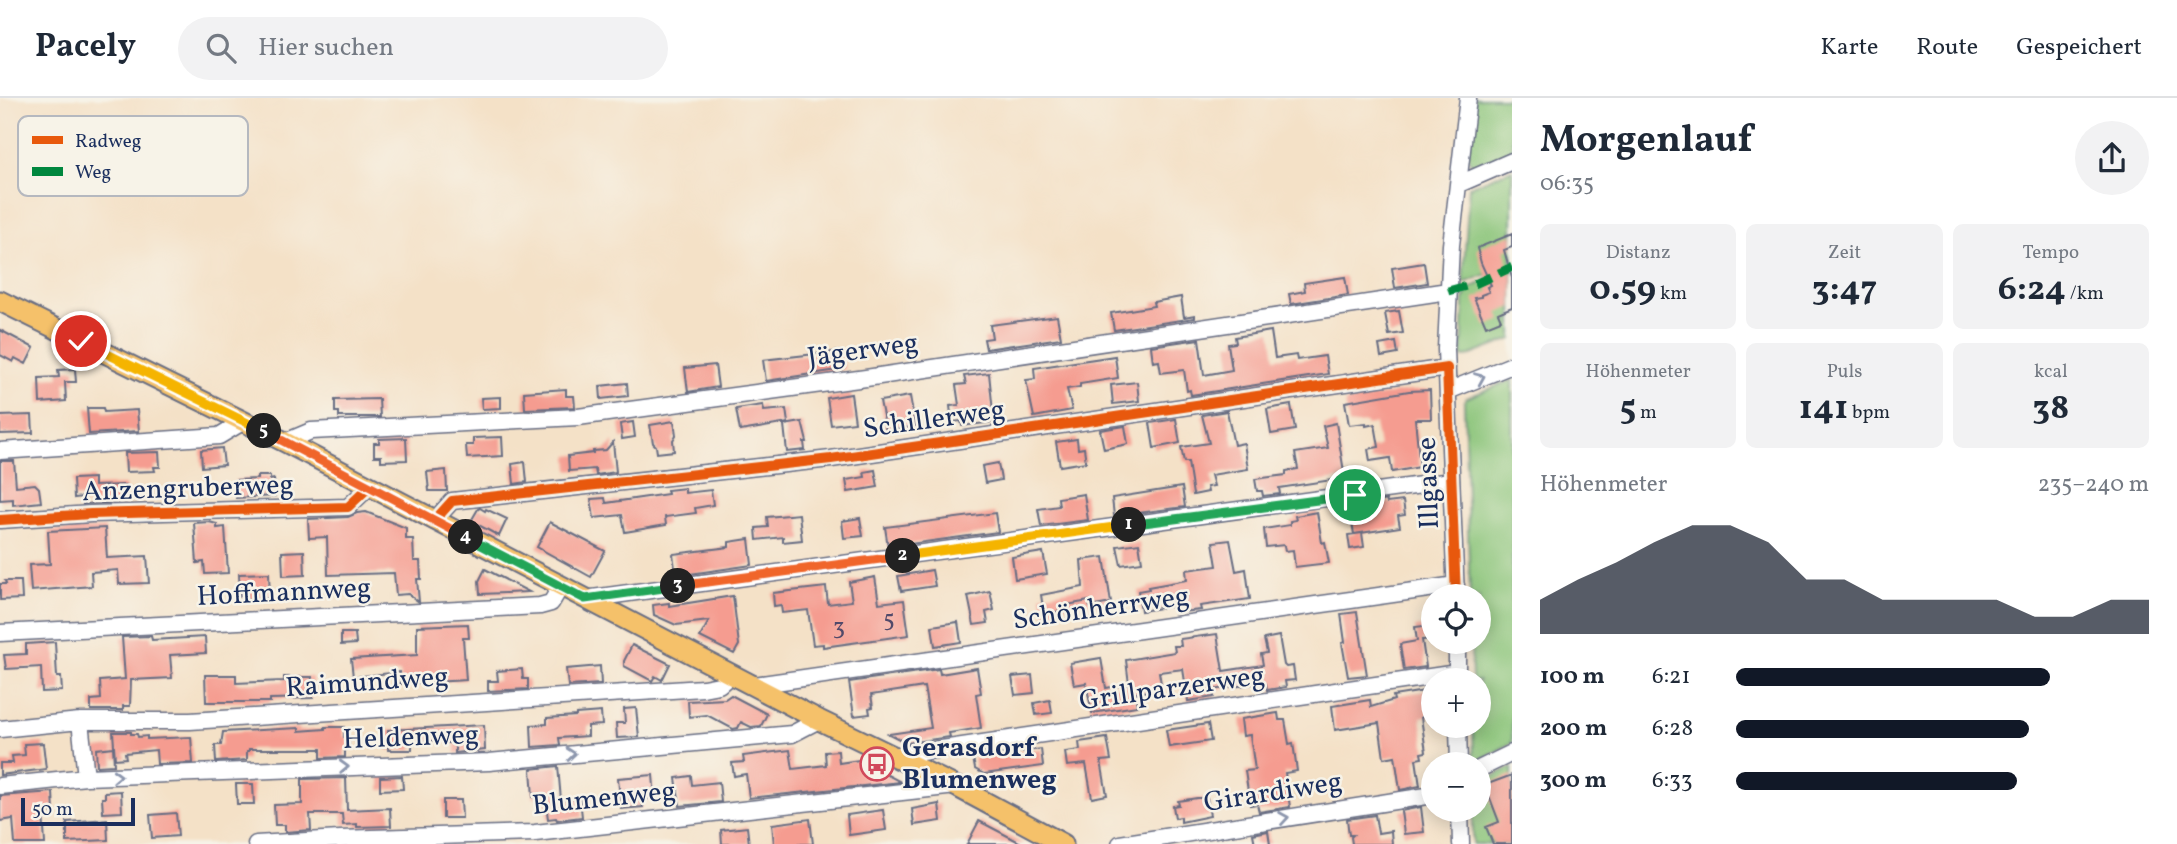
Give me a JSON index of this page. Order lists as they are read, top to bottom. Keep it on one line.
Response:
{"streets":{"street":["Jägerweg","Schillerweg","Illgasse","Anzengruberweg","Hoffmannweg","Schönherrweg","Raimundweg","Grillparzerweg","Heldenweg","Girardiweg","Blumenweg"]},"crossings":[["Jägerweg","Illgasse"],["Schillerweg","Illgasse"]],"one_way":["Heldenweg","Girardiweg"],"places":{"bus stop":["Gerasdorf Blumenweg"]},"house_numbers":["5","3"],"legend":["Radweg","Weg"],"scale_bar":"50 m","page":{"header":"Pacely","search":"Hier suchen","nav":["Karte","Route","Gespeichert"],"heading":["Morgenlauf","06:35"],"stats":[["Distanz","0.59 km"],["Zeit","3:47"],["Tempo","6:24 /km"],["Höhenmeter","5 m"],["Puls","141 bpm"],["kcal","38"]],"pins":["5","1","4","2","3"],"chart":["Höhenmeter","235–240 m"],"map_buttons":["+","−"],"list":[{"name":"100 m","note":"6:21"},{"name":"200 m","note":"6:28"},{"name":"300 m","note":"6:33"}],"scale":"50 m"}}
